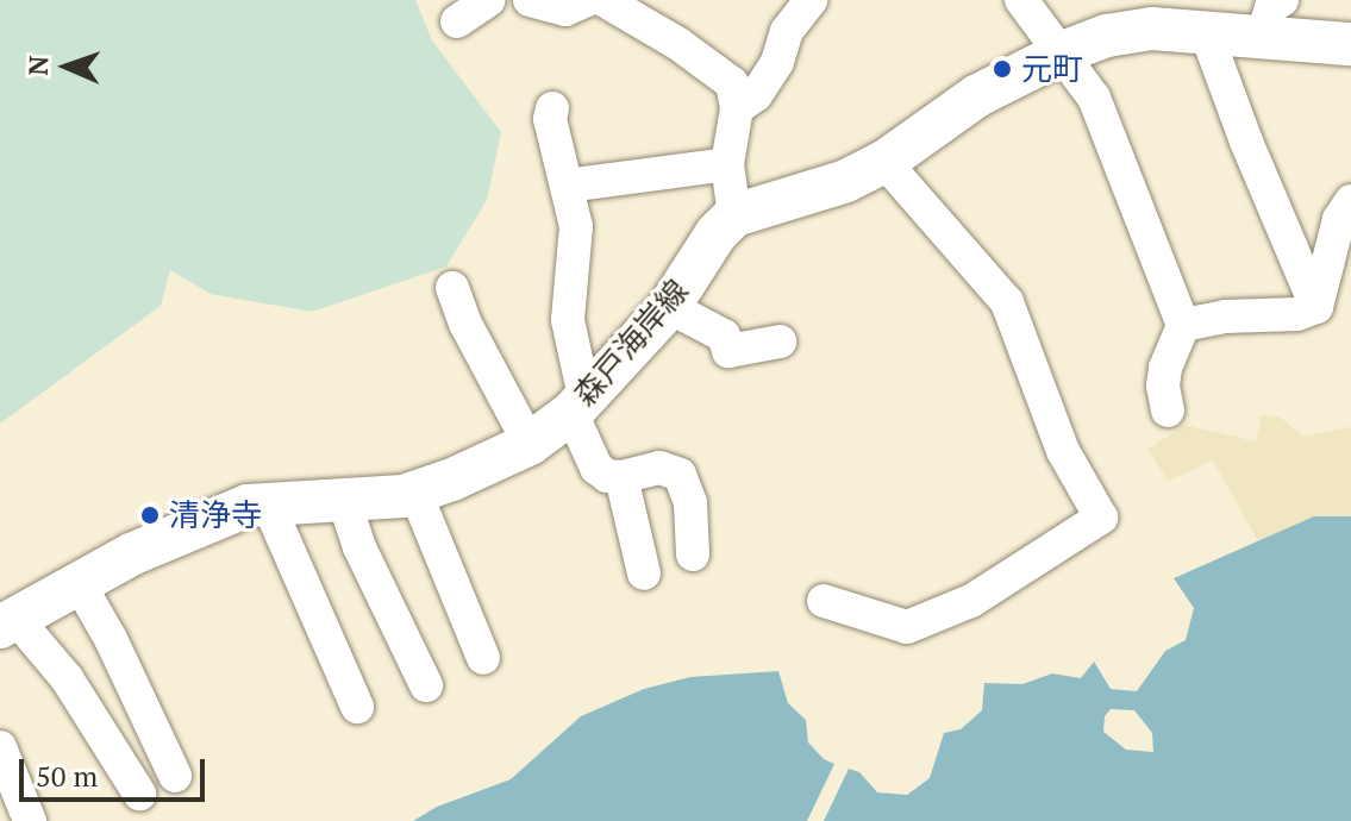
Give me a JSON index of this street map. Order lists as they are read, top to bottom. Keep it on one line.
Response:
{"streets":{"main road":["森戸海岸線"]},"places":["元町","清浄寺"],"scale_bar":"50 m","north":"left"}
